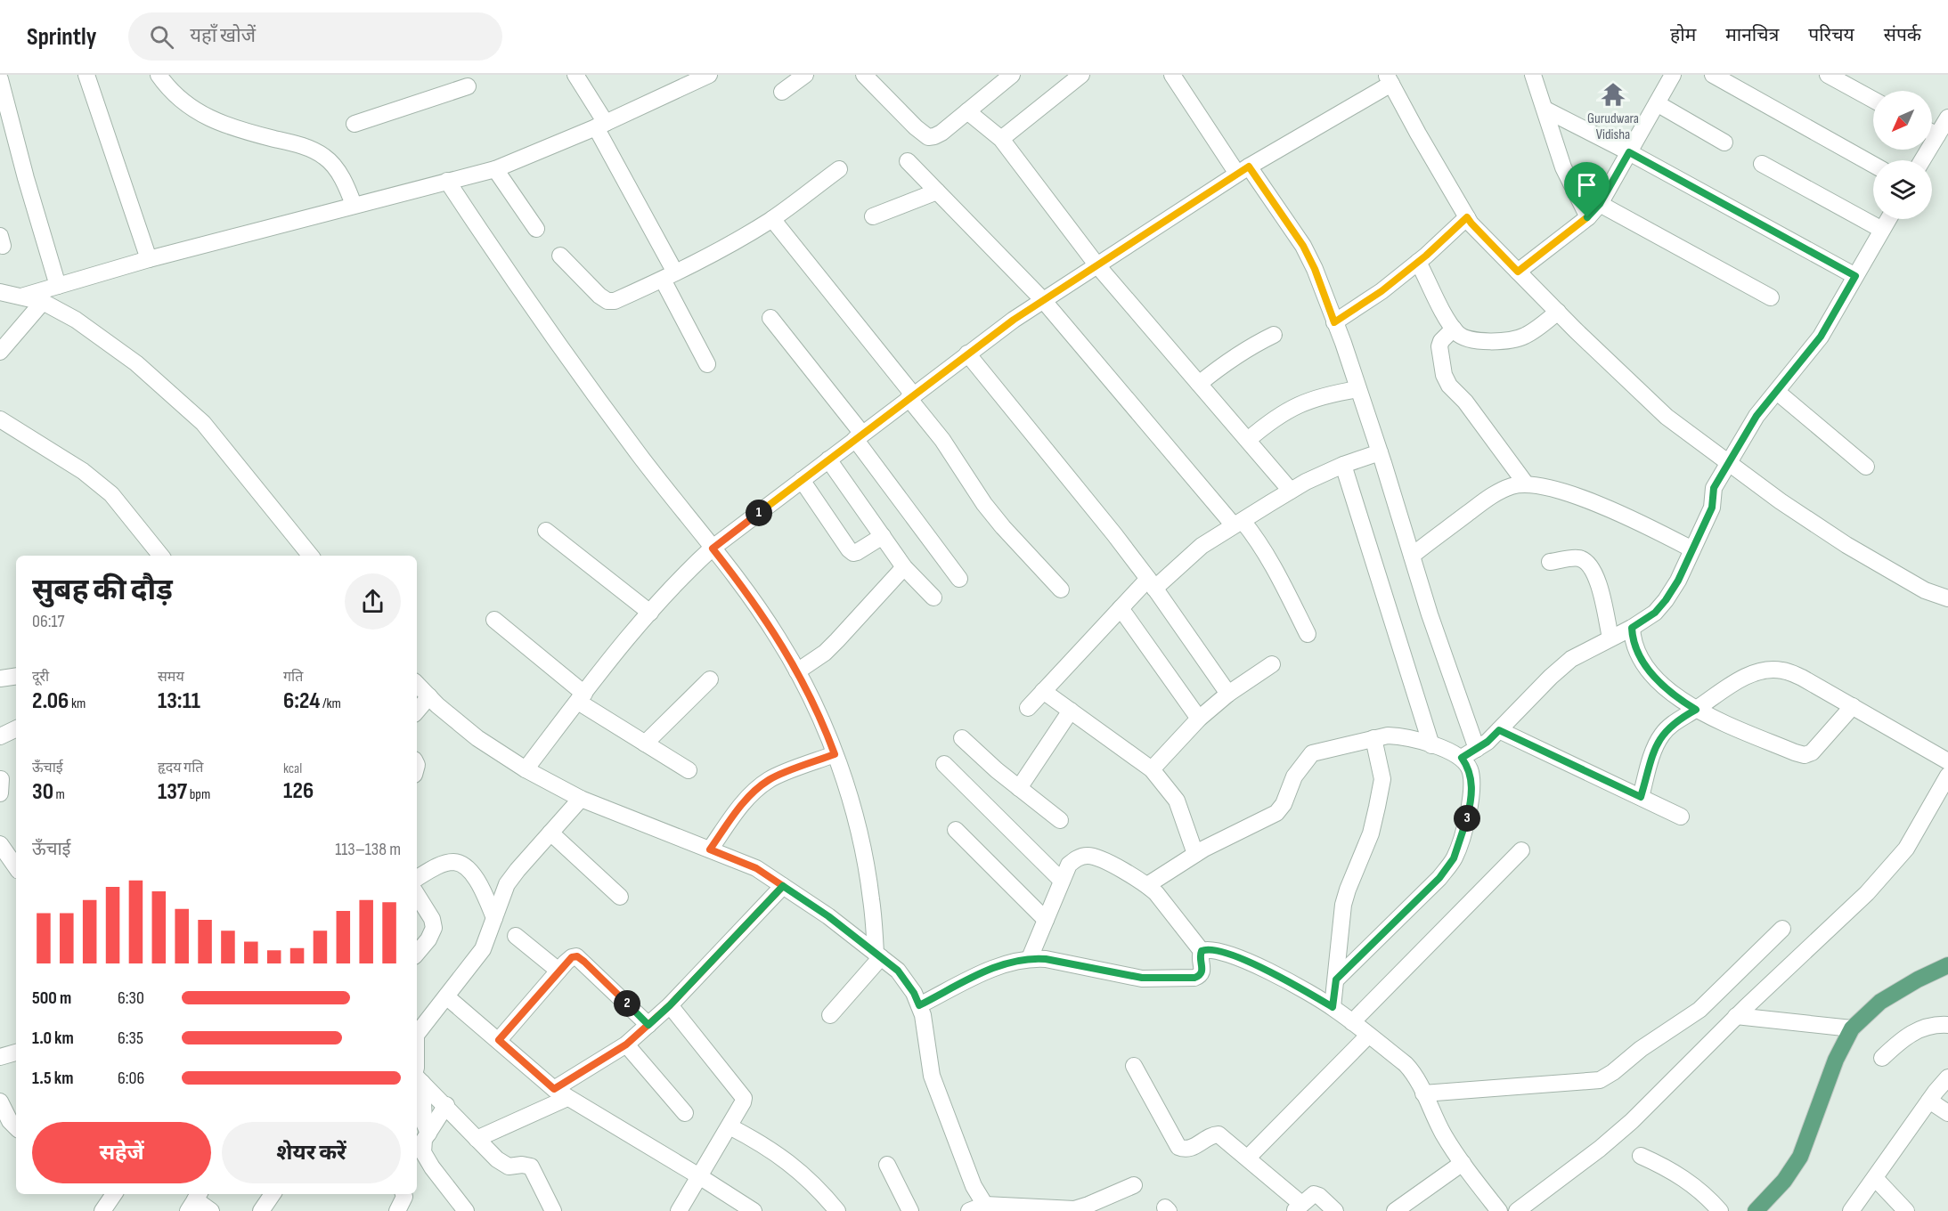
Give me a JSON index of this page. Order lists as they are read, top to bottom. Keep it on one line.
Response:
{"places":{"temple":["Gurudwara Vidisha"]},"north":"bottom left","page":{"header":"Sprintly","search":"यहाँ खोजें","nav":["होम","मानचित्र","परिचय","संपर्क"],"pins":["1","3","2"],"heading":["सुबह की दौड़","06:17"],"stats":[["दूरी","2.06 km"],["समय","13:11"],["गति","6:24 /km"],["ऊँचाई","30 m"],["हृदय गति","137 bpm"],["kcal","126"]],"chart":["ऊँचाई","113–138 m"],"list":[{"name":"500 m","note":"6:30"},{"name":"1.0 km","note":"6:35"},{"name":"1.5 km","note":"6:06"}],"buttons":["सहेजें","शेयर करें"]}}
